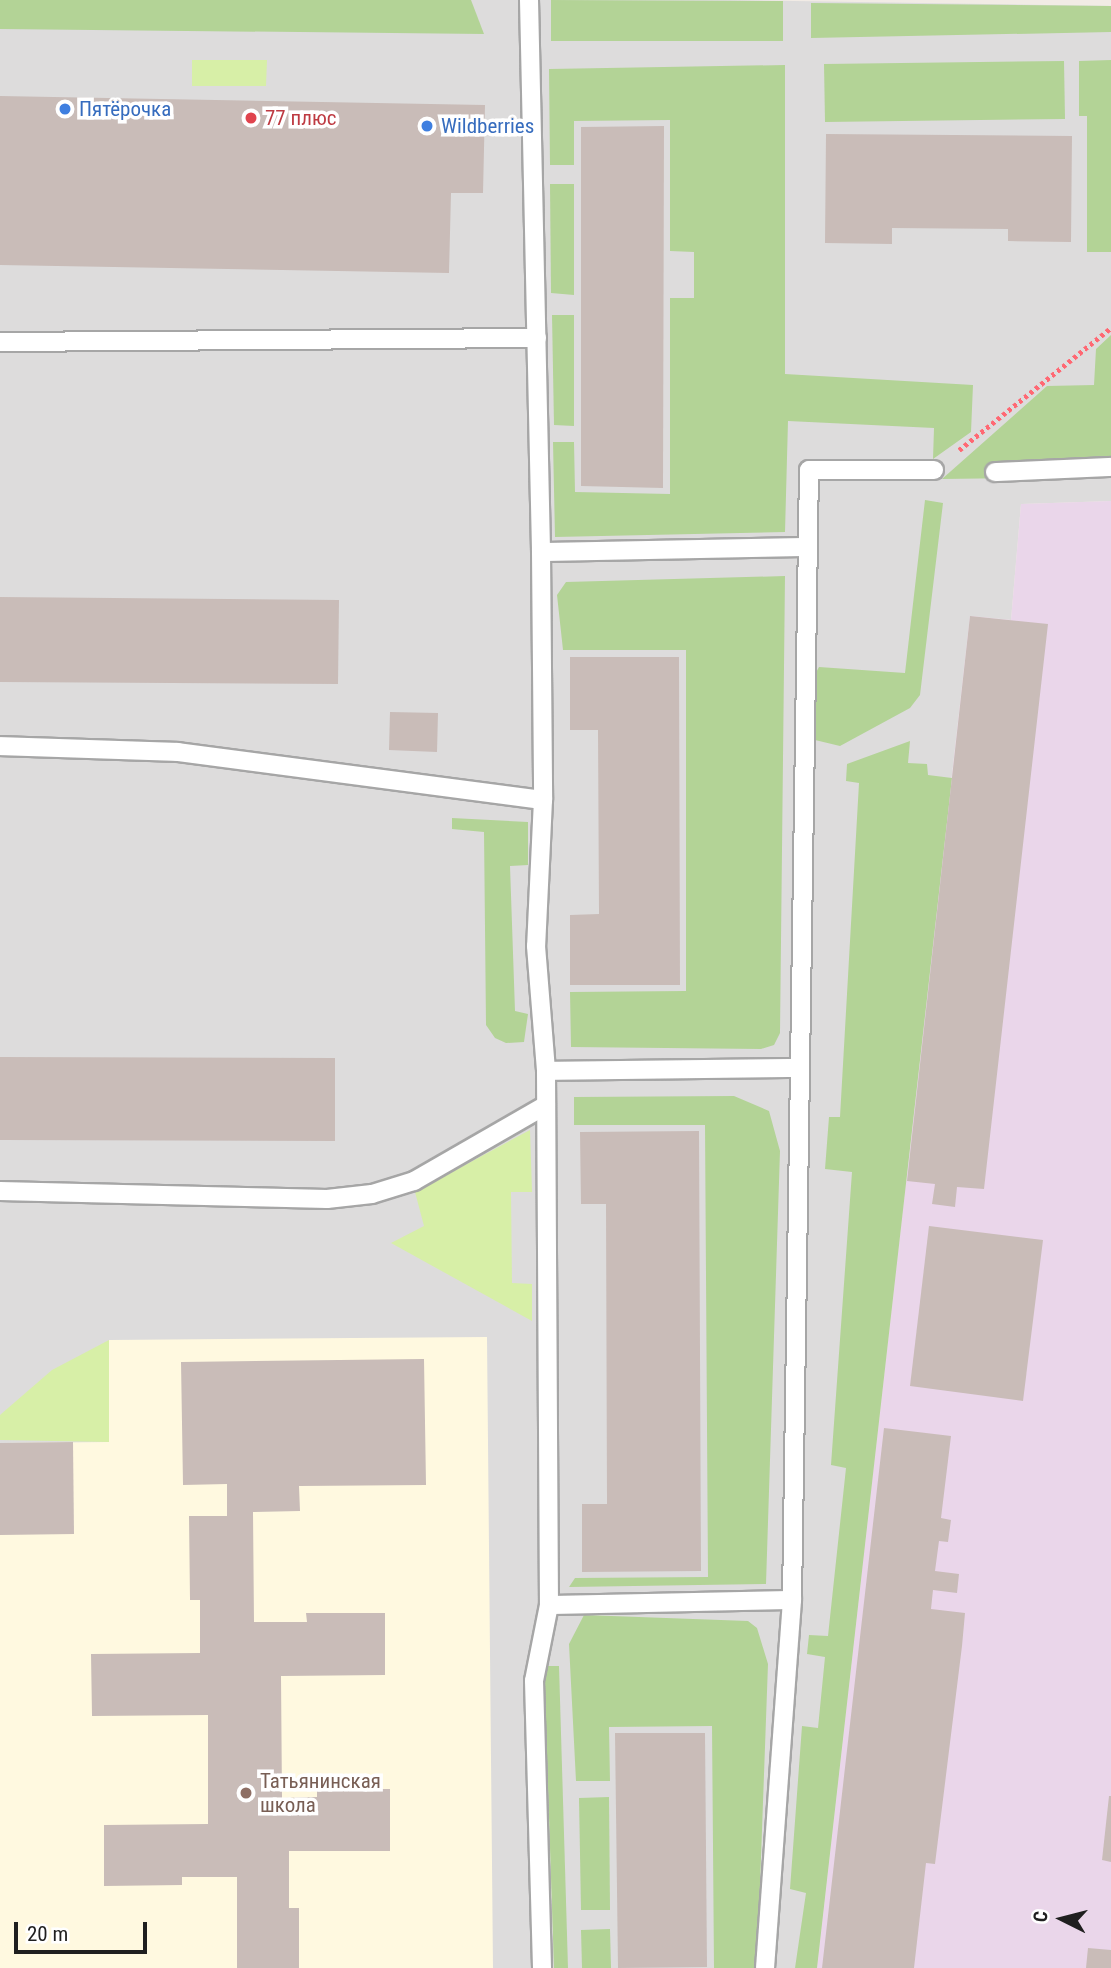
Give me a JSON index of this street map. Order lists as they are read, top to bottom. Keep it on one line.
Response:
{"places":["Пятёрочка","77 плюс","Wildberries","Татьянинская школа"],"scale_bar":"20 m","north":"left"}
